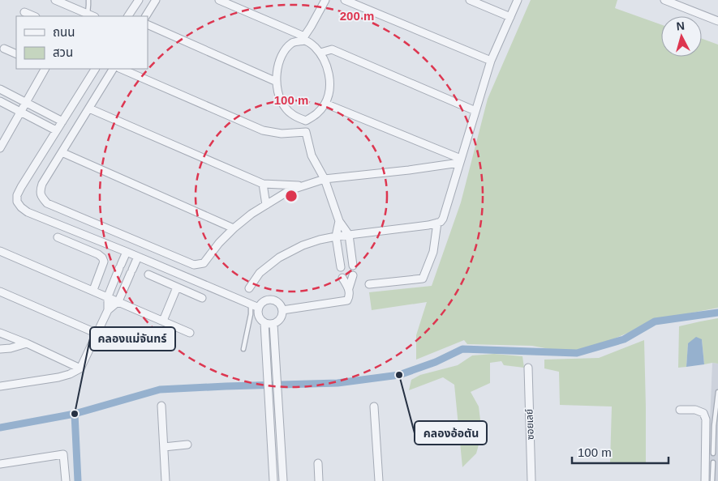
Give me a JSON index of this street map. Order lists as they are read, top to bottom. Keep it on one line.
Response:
{"streets":{"street":["ซอยเลย์"]},"places":["คลองอ้อตัน","คลองแม่จันทร์"],"legend":["ถนน","สวน"],"scale_bar":"100 m","north":"top","rings":["200 m","100 m"]}
